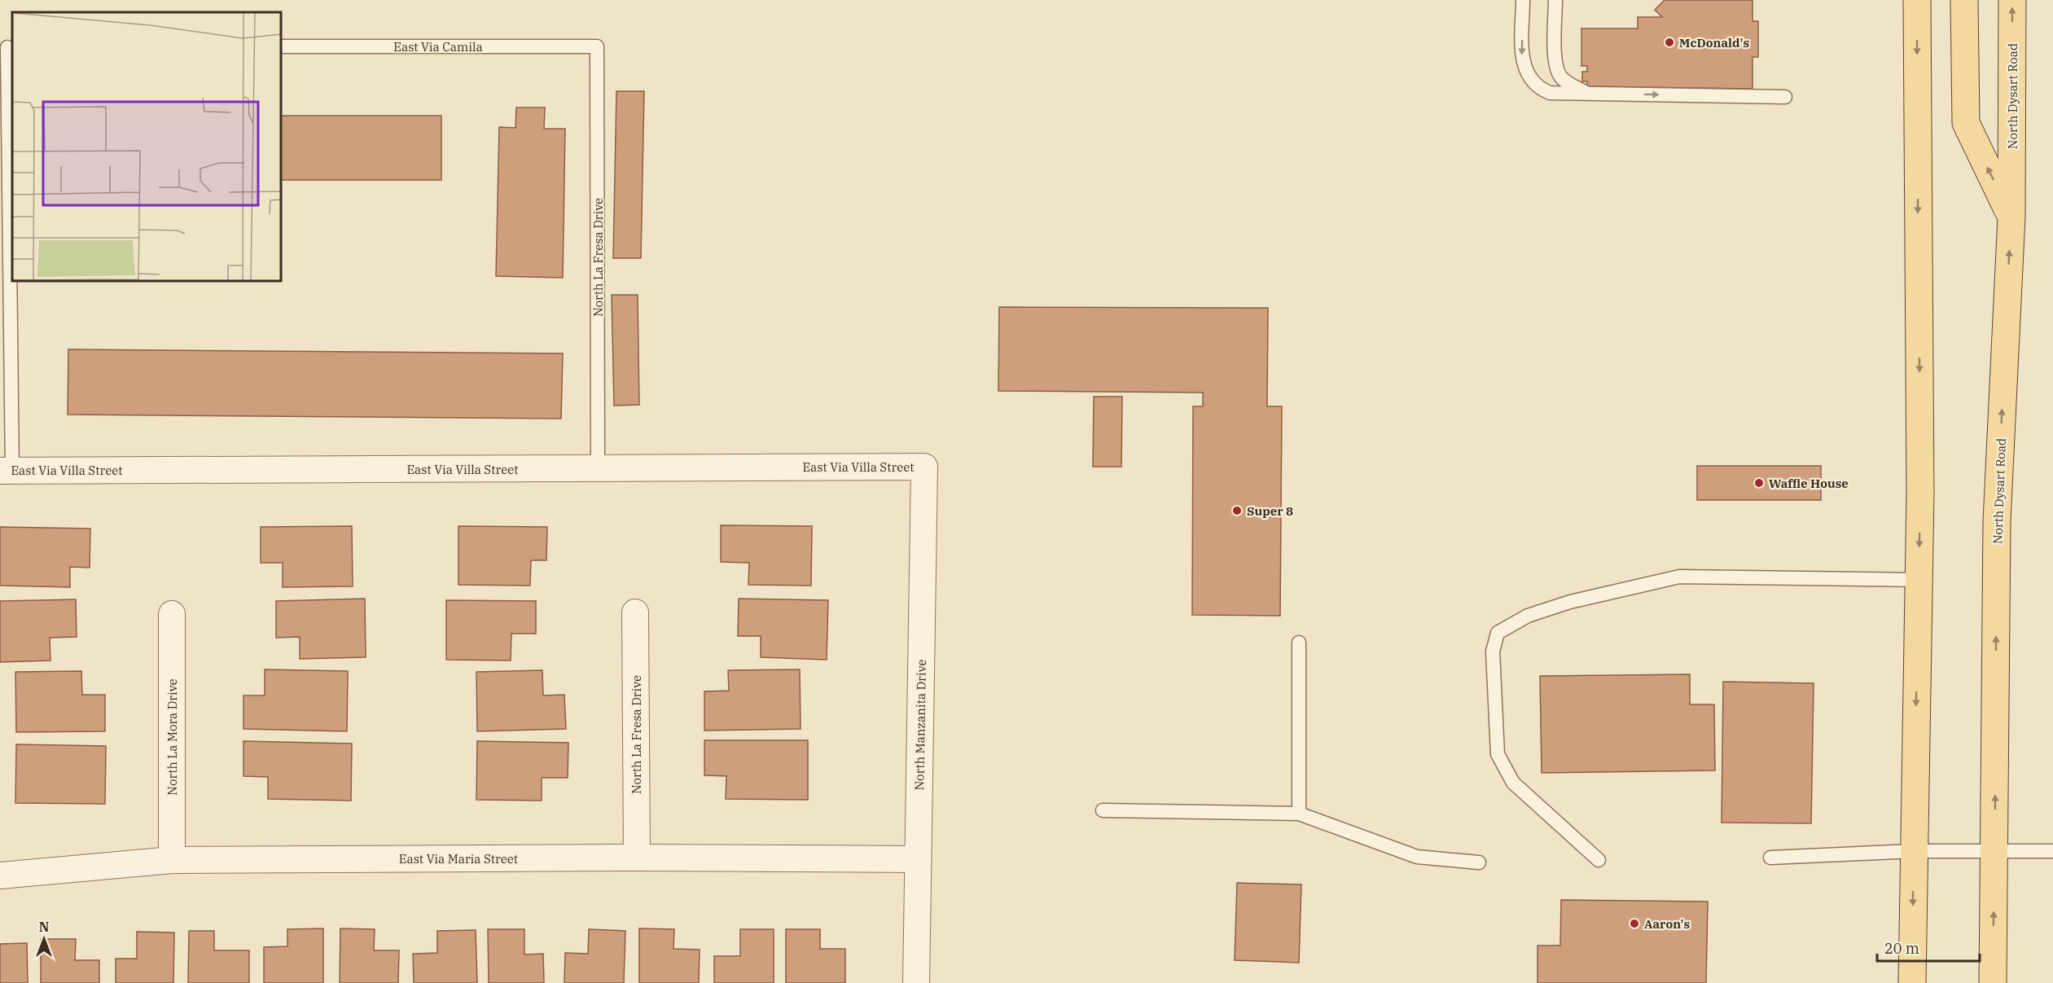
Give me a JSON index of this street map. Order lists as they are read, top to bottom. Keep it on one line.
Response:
{"streets":{"main road":["North Dysart Road"],"street":["North La Fresa Drive","East Via Villa Street","North Manzanita Drive","North La Mora Drive","East Via Maria Street"],"lane":["East Via Camila"]},"crossings":[["East Via Camila","North La Fresa Drive"],["North La Fresa Drive","East Via Villa Street"],["North La Fresa Drive","East Via Maria Street"],["East Via Villa Street","North Manzanita Drive"],["North Manzanita Drive","East Via Maria Street"],["North La Mora Drive","East Via Maria Street"]],"places":["McDonald's","Waffle House","Super 8","Aaron's"],"scale_bar":"20 m","north":"top"}
